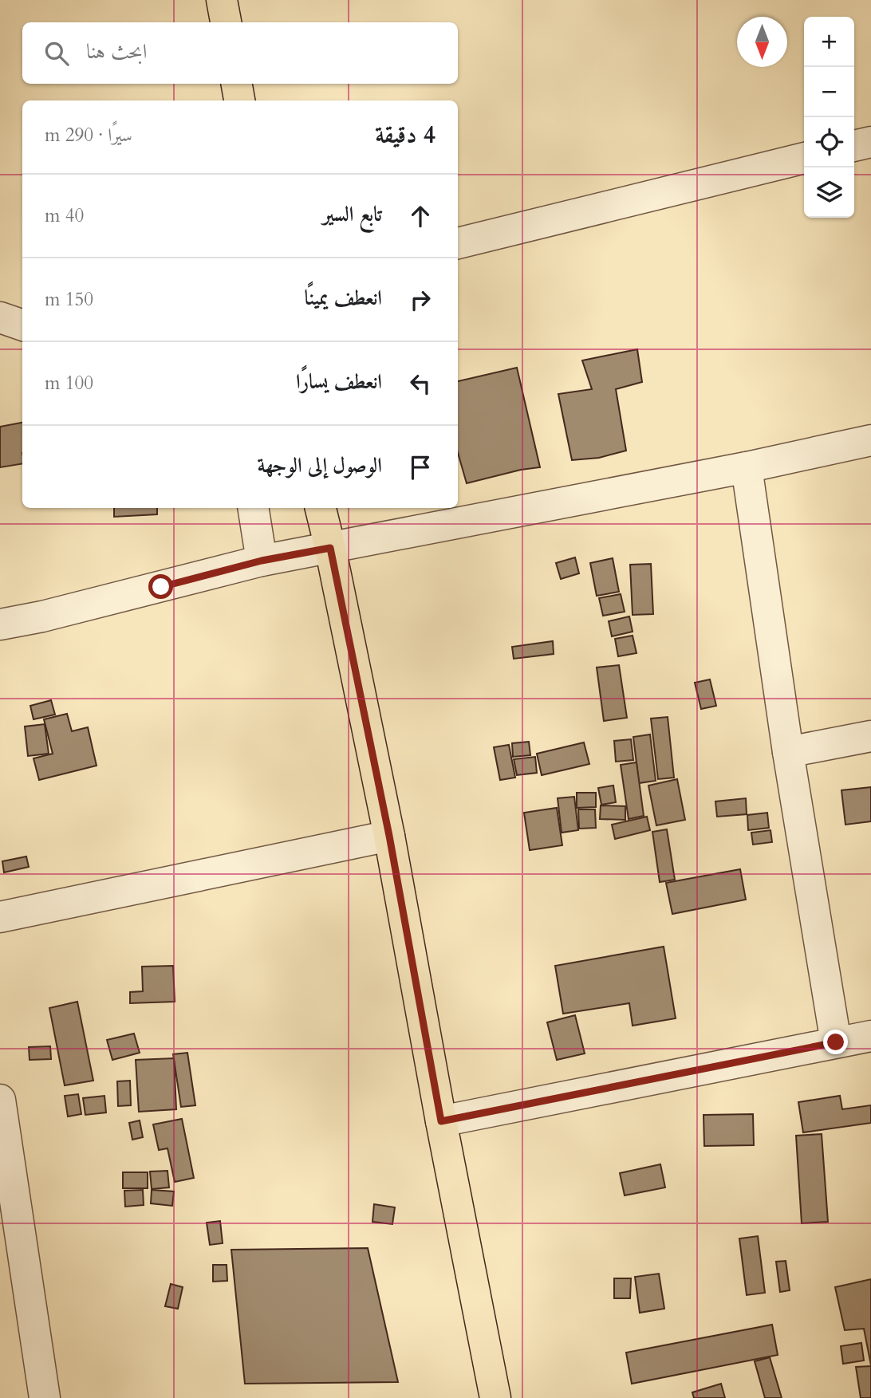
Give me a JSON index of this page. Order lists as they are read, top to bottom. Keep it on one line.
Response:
{"north":"bottom","page":{"map_buttons":["+","−"],"search":"ابحث هنا","heading":["4 دقيقة","سيرًا · 290 m"],"list":[["تابع السير","40 m"],["انعطف يمينًا","150 m"],["انعطف يسارًا","100 m"],"الوصول إلى الوجهة"]}}
